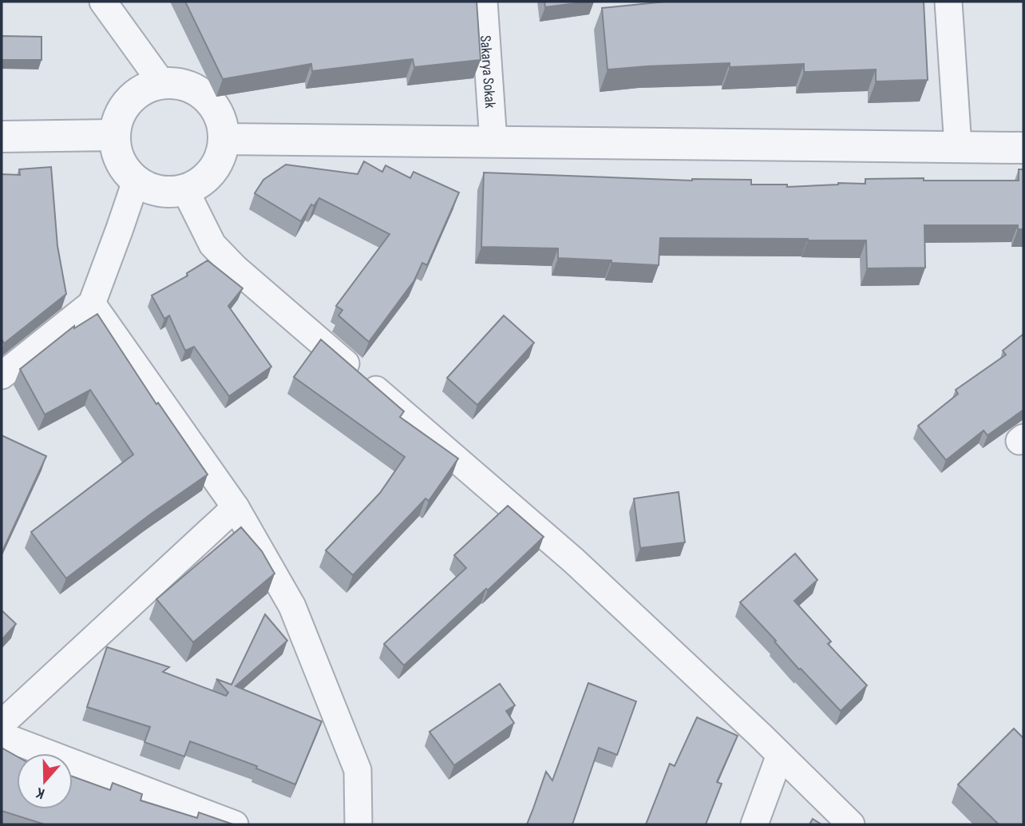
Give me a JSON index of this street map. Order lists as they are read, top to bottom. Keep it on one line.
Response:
{"streets":{"street":["Sakarya Sokak"]},"north":"bottom"}
